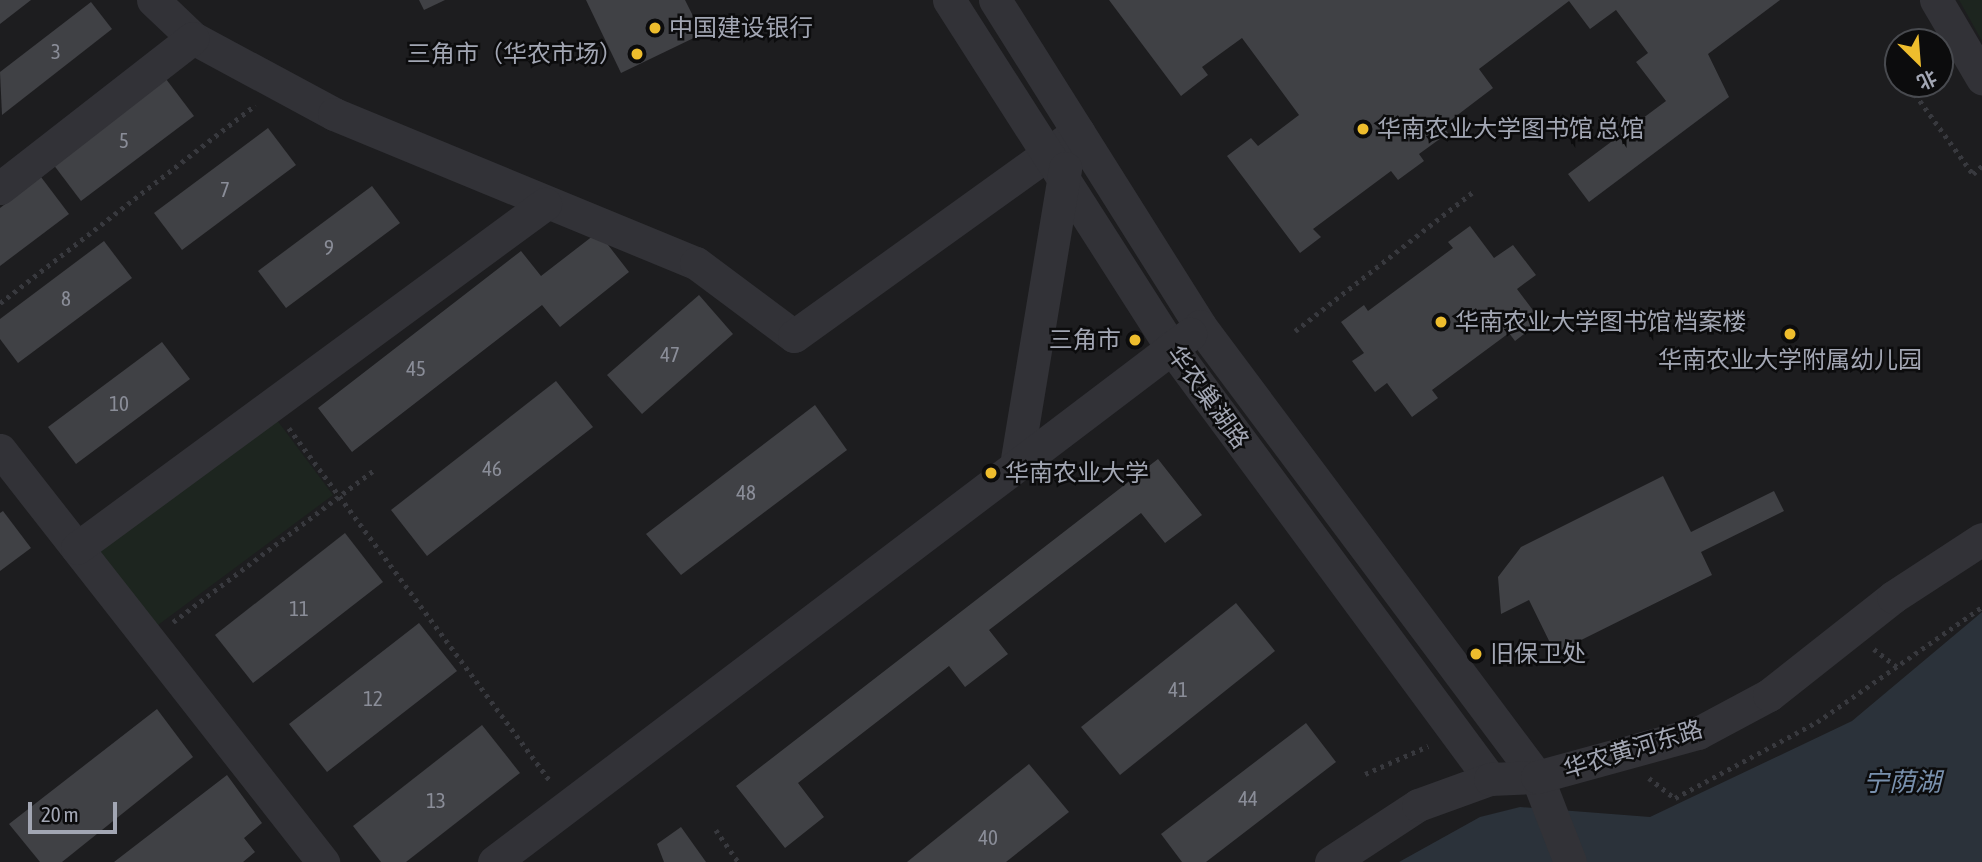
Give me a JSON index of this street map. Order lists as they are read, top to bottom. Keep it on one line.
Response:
{"streets":{"street":["华农巢湖路","华农黄河东路"]},"crossings":[["华农巢湖路","华农黄河东路"]],"water":["宁荫湖"],"places":["中国建设银行","三角市（华农市场）","华南农业大学图书馆 总馆","华南农业大学图书馆 档案楼","华南农业大学附属幼儿园","三角市","华南农业大学","旧保卫处"],"house_numbers":["3","5","7","9","8","47","45","10","46","48","11","41","12","44","13","40"],"scale_bar":"20 m","north":"bottom right"}
